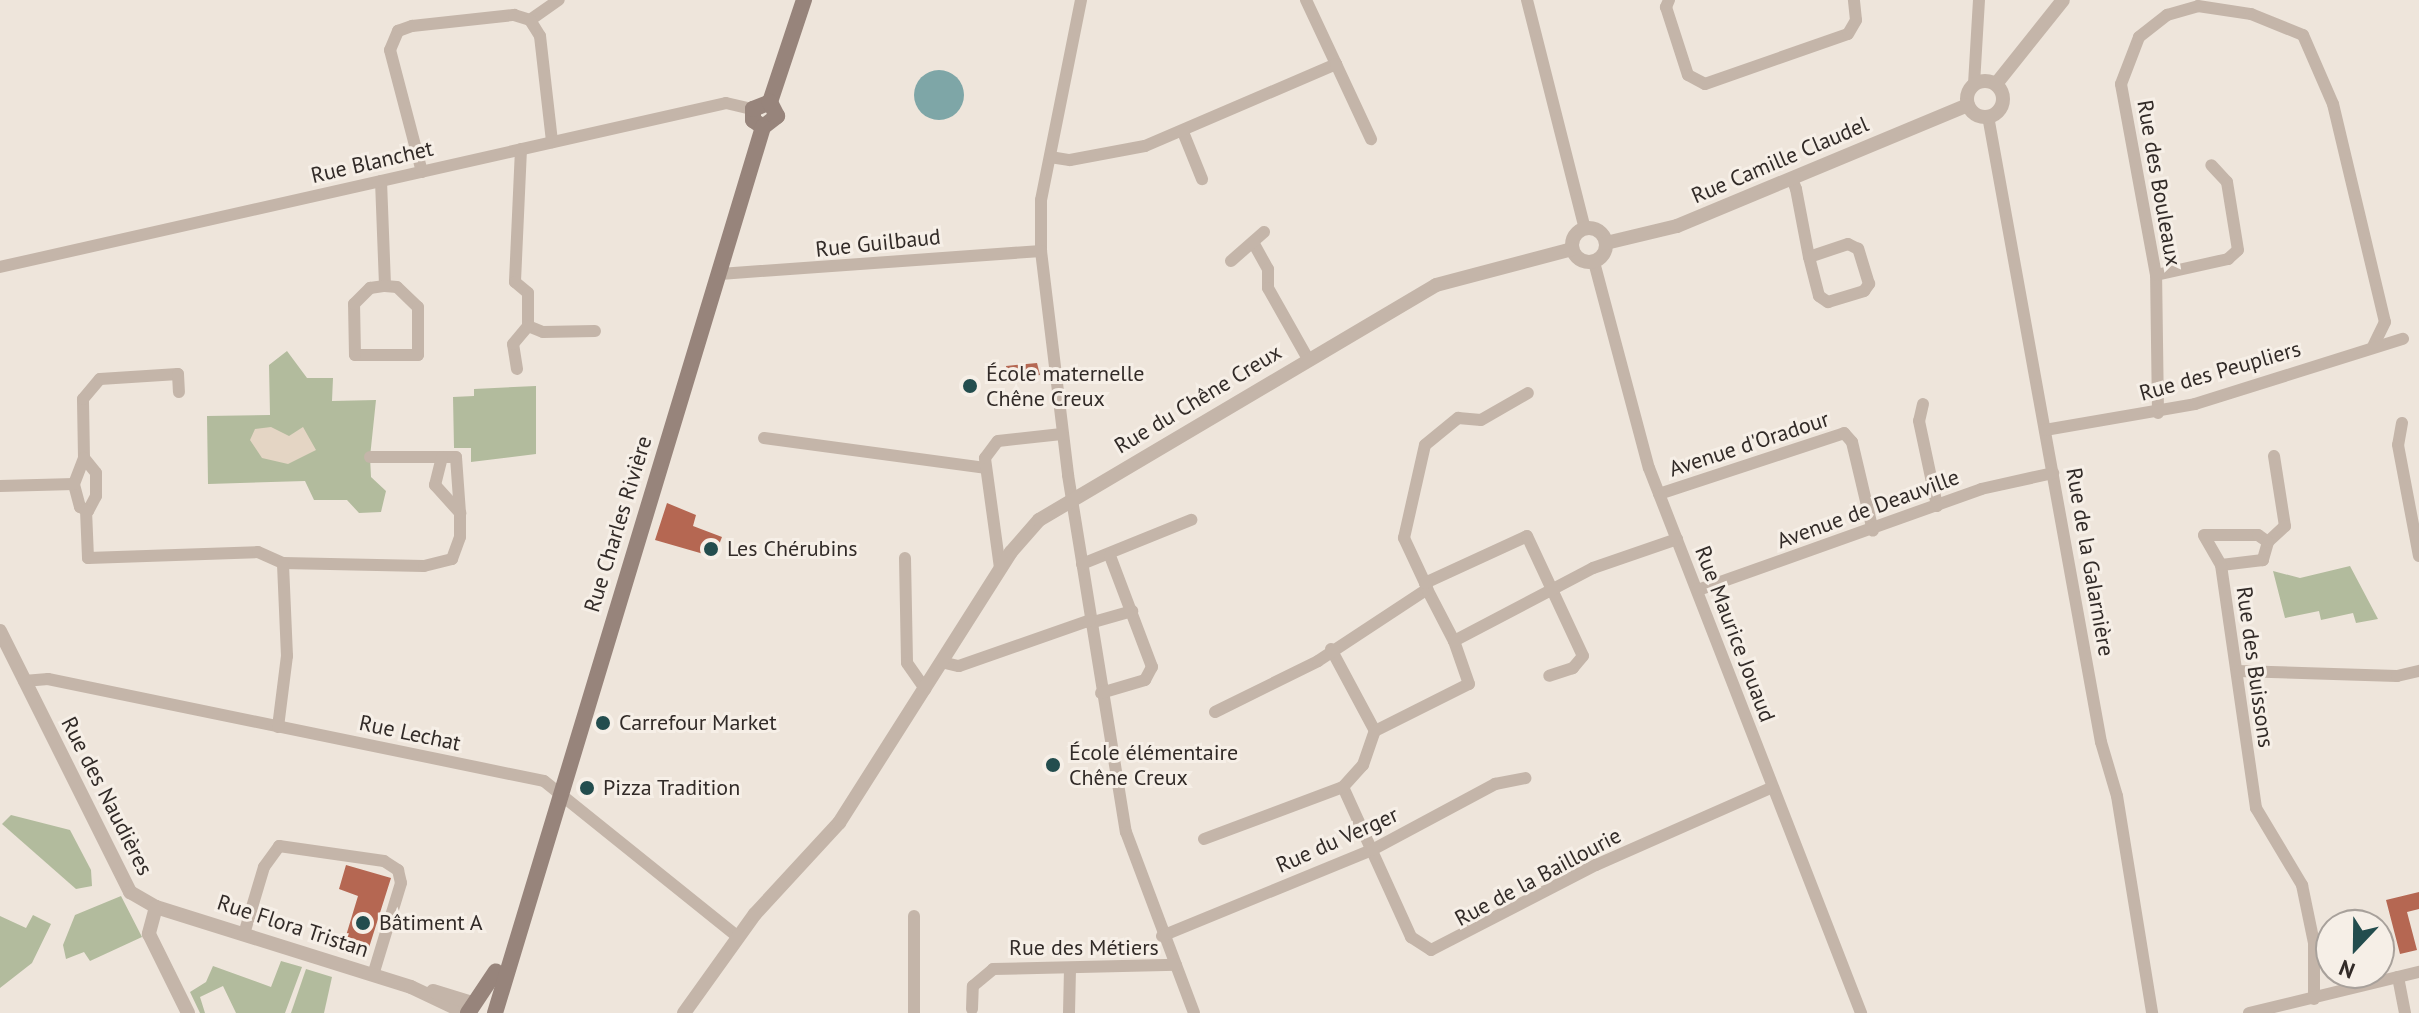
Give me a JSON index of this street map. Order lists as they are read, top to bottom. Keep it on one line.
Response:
{"streets":{"main road":["Rue Charles Rivière"],"street":["Rue Camille Claudel","Rue Blanchet","Rue des Bouleaux","Rue Guilbaud","Rue des Peupliers","Rue du Chêne Creux","Avenue d'Oradour","Avenue de Deauville","Rue de la Galarnière","Rue Maurice Jouaud","Rue des Buissons","Rue Lechat","Rue des Naudières","Rue du Verger","Rue de la Baillourie","Rue Flora Tristan","Rue des Métiers"]},"crossings":[["Rue Camille Claudel","Rue du Chêne Creux"],["Rue Camille Claudel","Rue de la Galarnière"],["Rue Camille Claudel","Rue Maurice Jouaud"],["Rue des Bouleaux","Rue des Peupliers"],["Rue Guilbaud","Rue Charles Rivière"],["Rue des Peupliers","Rue de la Galarnière"],["Rue du Chêne Creux","Rue Maurice Jouaud"],["Rue du Chêne Creux","Rue Lechat"],["Avenue d'Oradour","Avenue de Deauville"],["Avenue d'Oradour","Rue Maurice Jouaud"],["Avenue de Deauville","Rue de la Galarnière"],["Avenue de Deauville","Rue Maurice Jouaud"],["Rue Charles Rivière","Rue Lechat"],["Rue Charles Rivière","Rue Flora Tristan"],["Rue Maurice Jouaud","Rue de la Baillourie"],["Rue Lechat","Rue des Naudières"],["Rue des Naudières","Rue Flora Tristan"],["Rue du Verger","Rue de la Baillourie"]],"places":["École maternelle Chêne Creux","Les Chérubins","Carrefour Market","École élémentaire Chêne Creux","Pizza Tradition","Bâtiment A"],"north":"bottom"}
